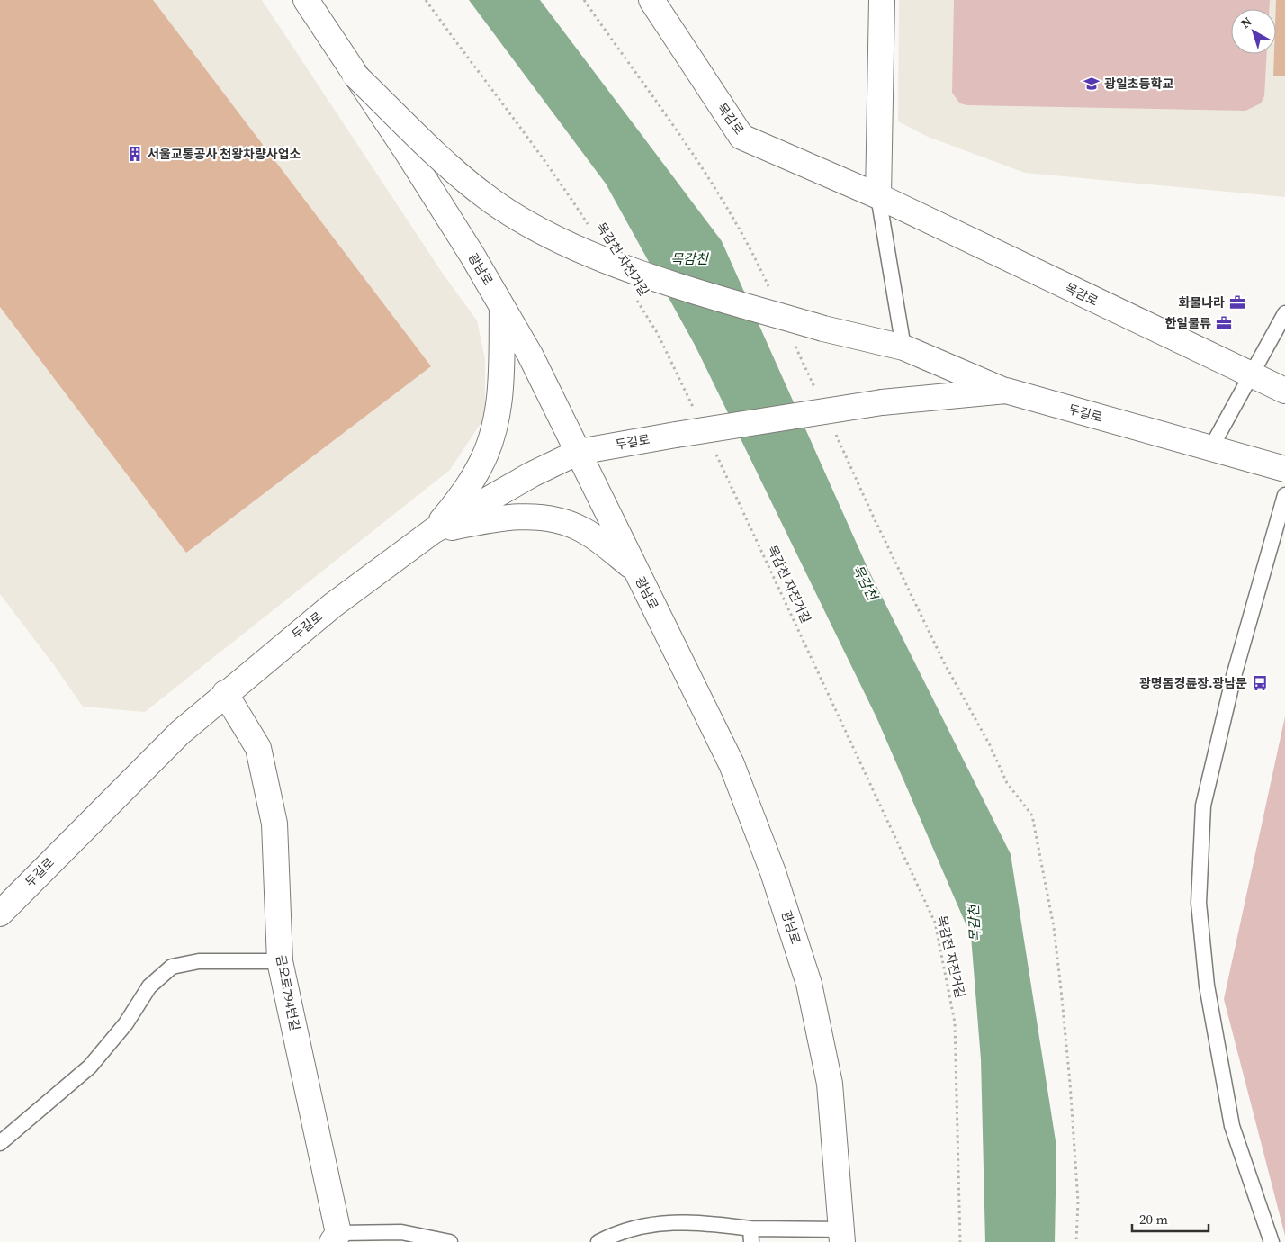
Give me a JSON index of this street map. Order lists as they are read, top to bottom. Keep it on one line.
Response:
{"streets":{"street":["목감로","광남로","두길로","금오로794번길"],"path":["목감천 자전거길"]},"crossings":[["광남로","두길로"],["두길로","금오로794번길"]],"water":["목감천"],"places":{"school or university":["광일초등학교"],"building":["서울교통공사 천왕차량사업소"],"office":["화물나라","한일물류"],"bus stop":["광명돔경륜장.광남문"]},"scale_bar":"20 m","north":"top left"}
